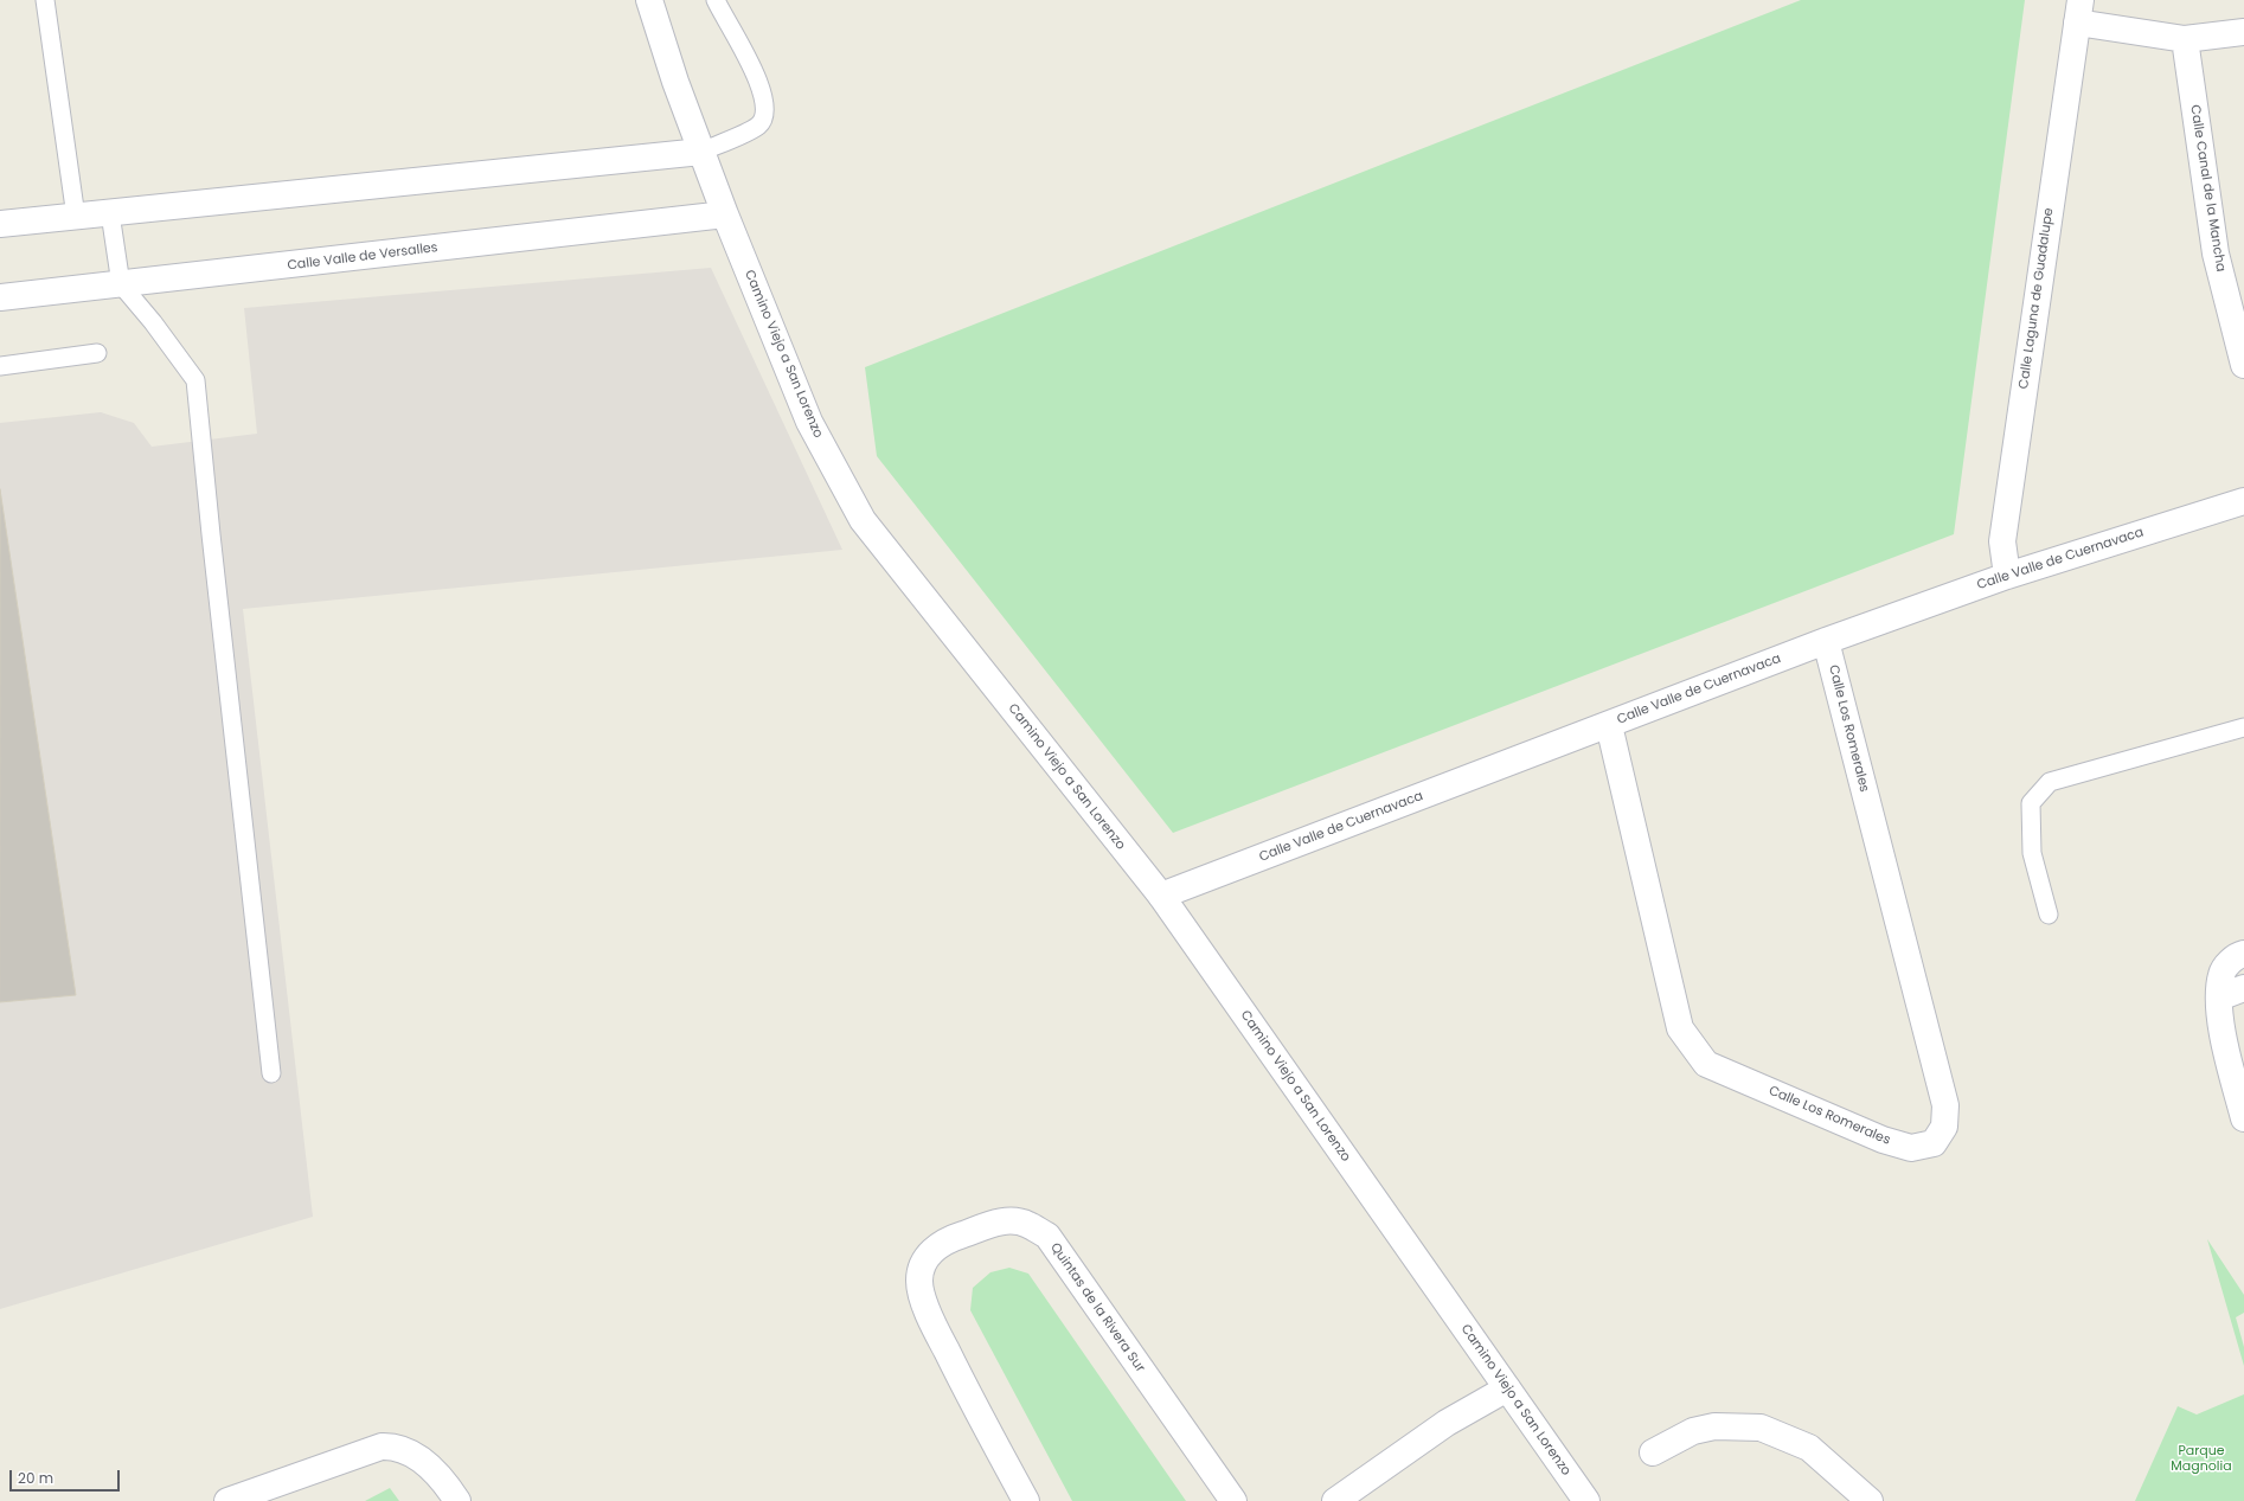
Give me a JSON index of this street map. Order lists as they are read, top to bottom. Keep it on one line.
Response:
{"streets":{"street":["Calle Canal de la Mancha","Calle Valle de Versalles","Calle Laguna de Guadalupe","Camino Viejo a San Lorenzo","Calle Valle de Cuernavaca","Calle Los Romerales","Quintas de la Rivera Sur"]},"crossings":[["Calle Canal de la Mancha","Calle Laguna de Guadalupe"],["Calle Valle de Versalles","Camino Viejo a San Lorenzo"],["Calle Laguna de Guadalupe","Calle Valle de Cuernavaca"],["Camino Viejo a San Lorenzo","Calle Valle de Cuernavaca"],["Calle Valle de Cuernavaca","Calle Los Romerales"]],"parks":["Parque Magnolia"],"scale_bar":"20 m"}
